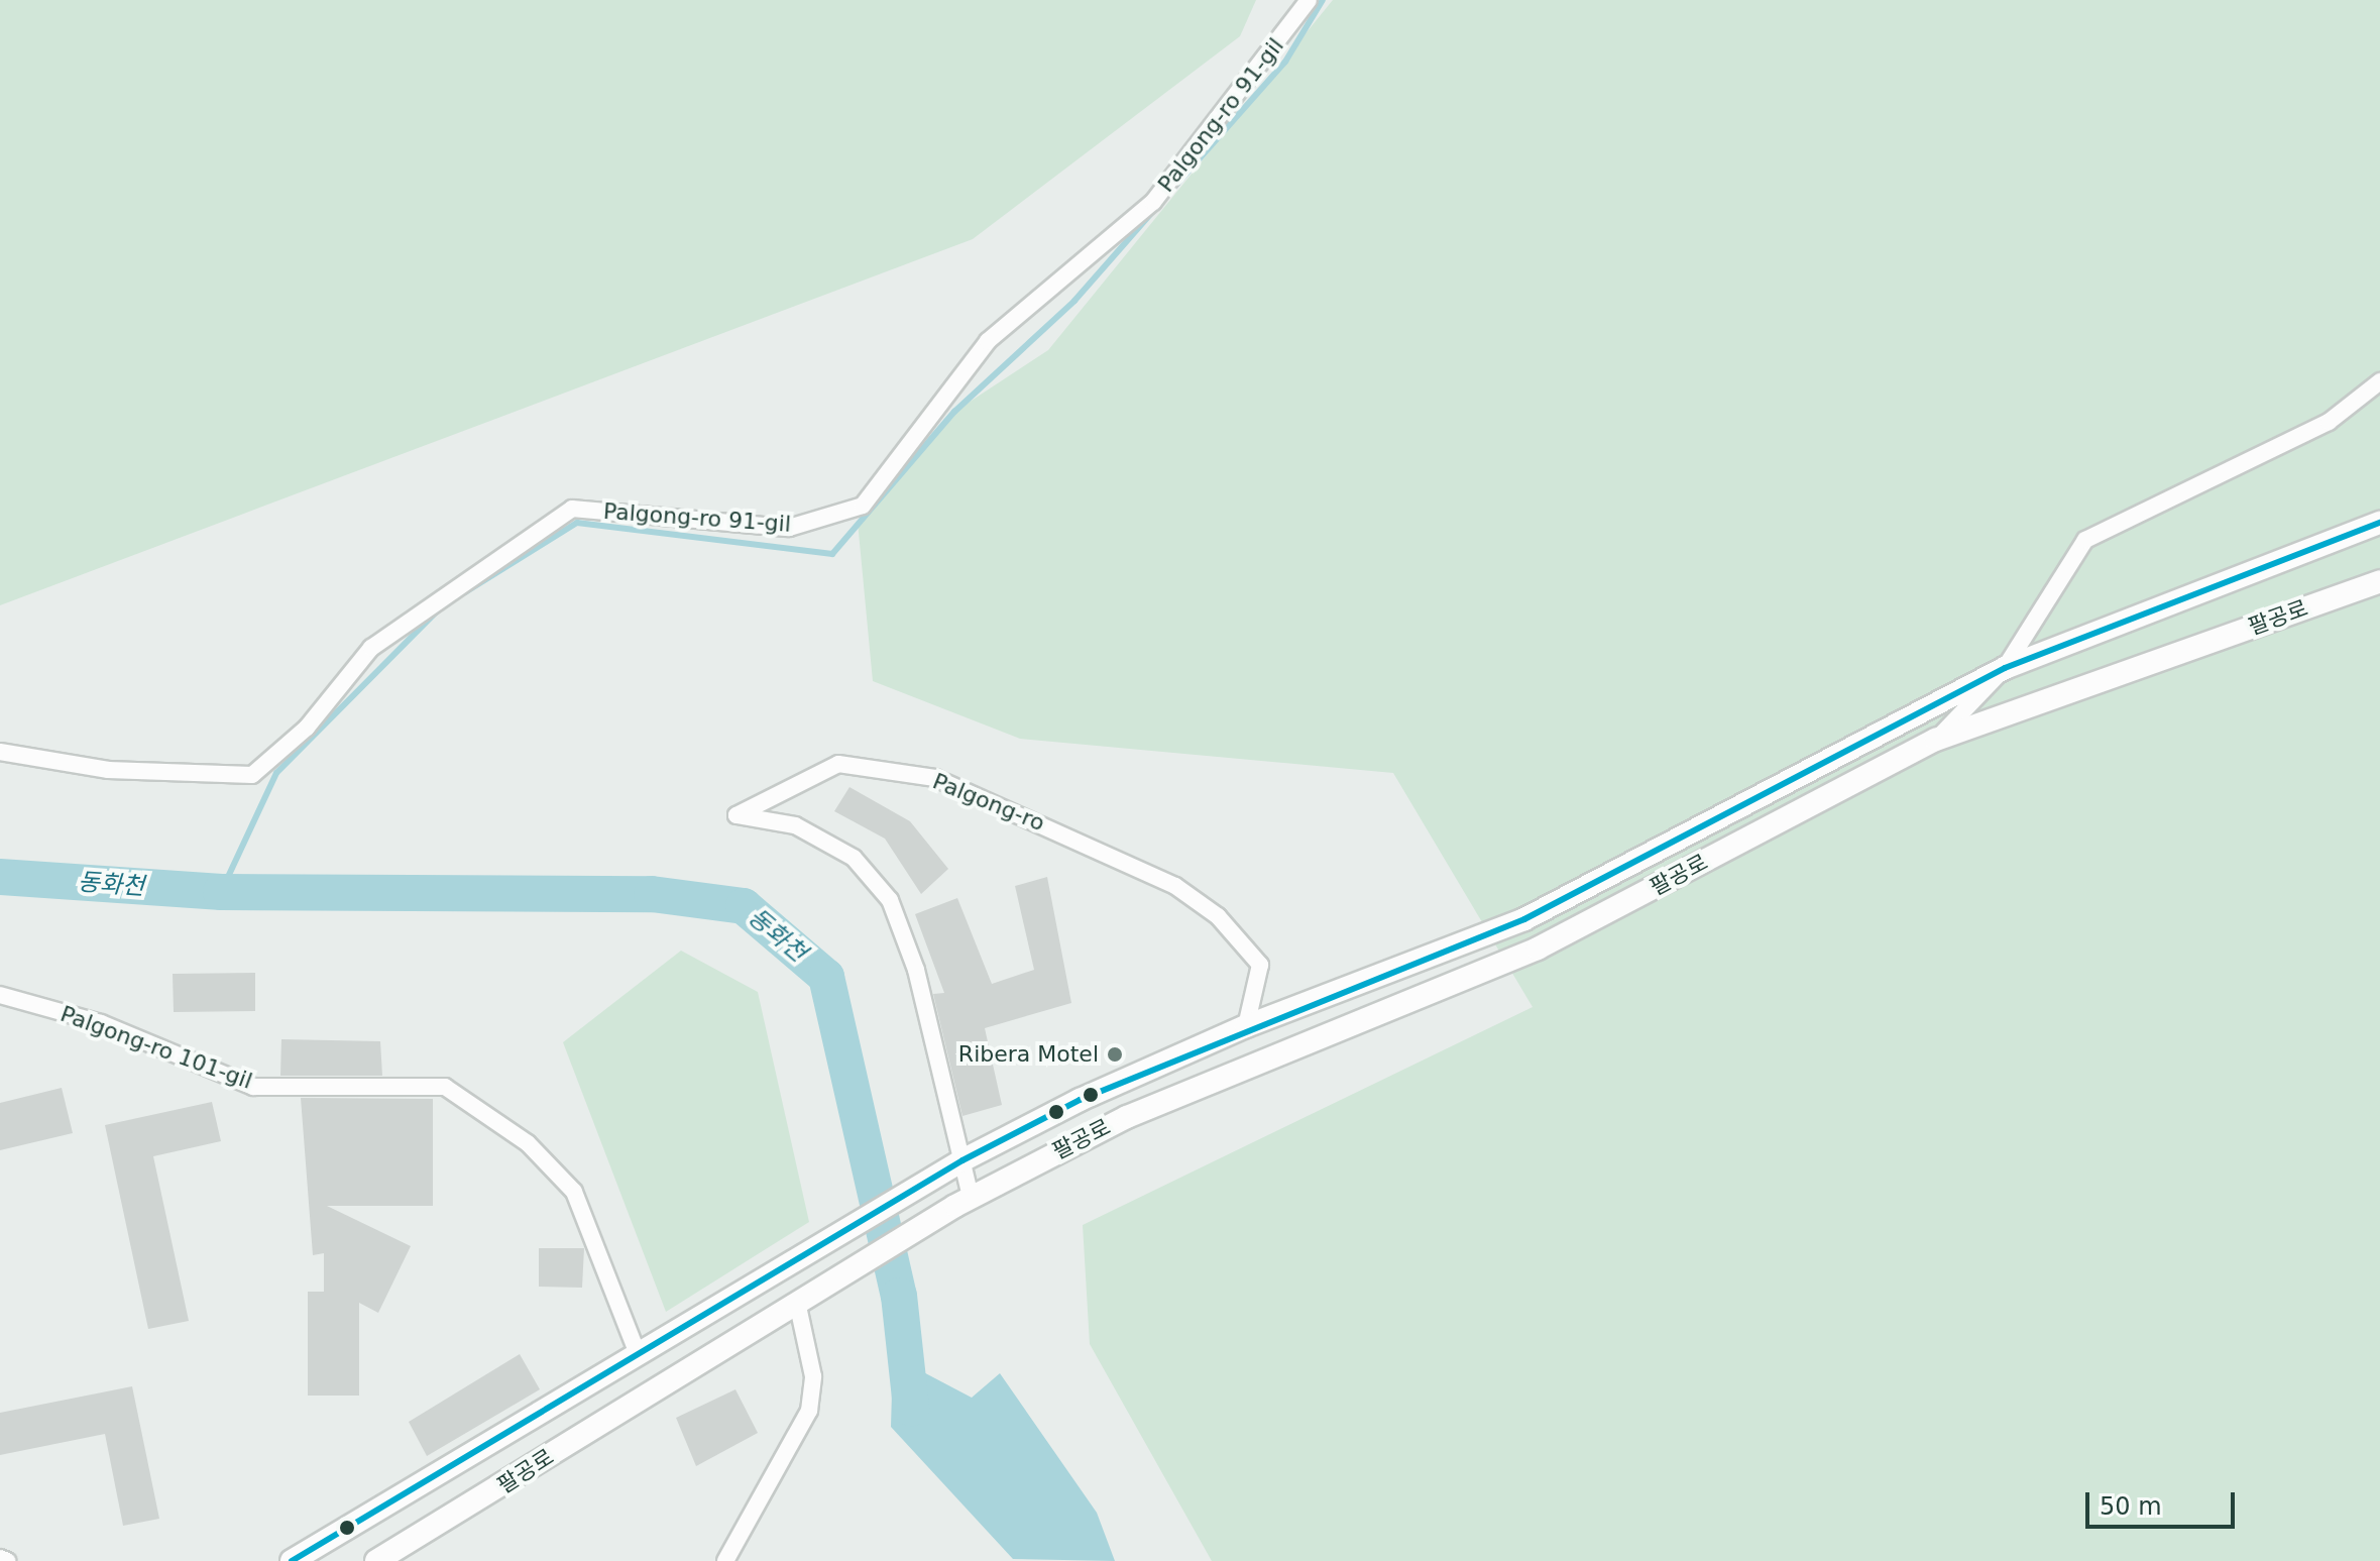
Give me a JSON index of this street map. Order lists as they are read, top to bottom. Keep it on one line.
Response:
{"streets":{"main road":["팔공로"],"street":["Palgong-ro 91-gil","Palgong-ro","Palgong-ro 101-gil"]},"water":["동화천"],"places":["Ribera Motel"],"scale_bar":"50 m"}
